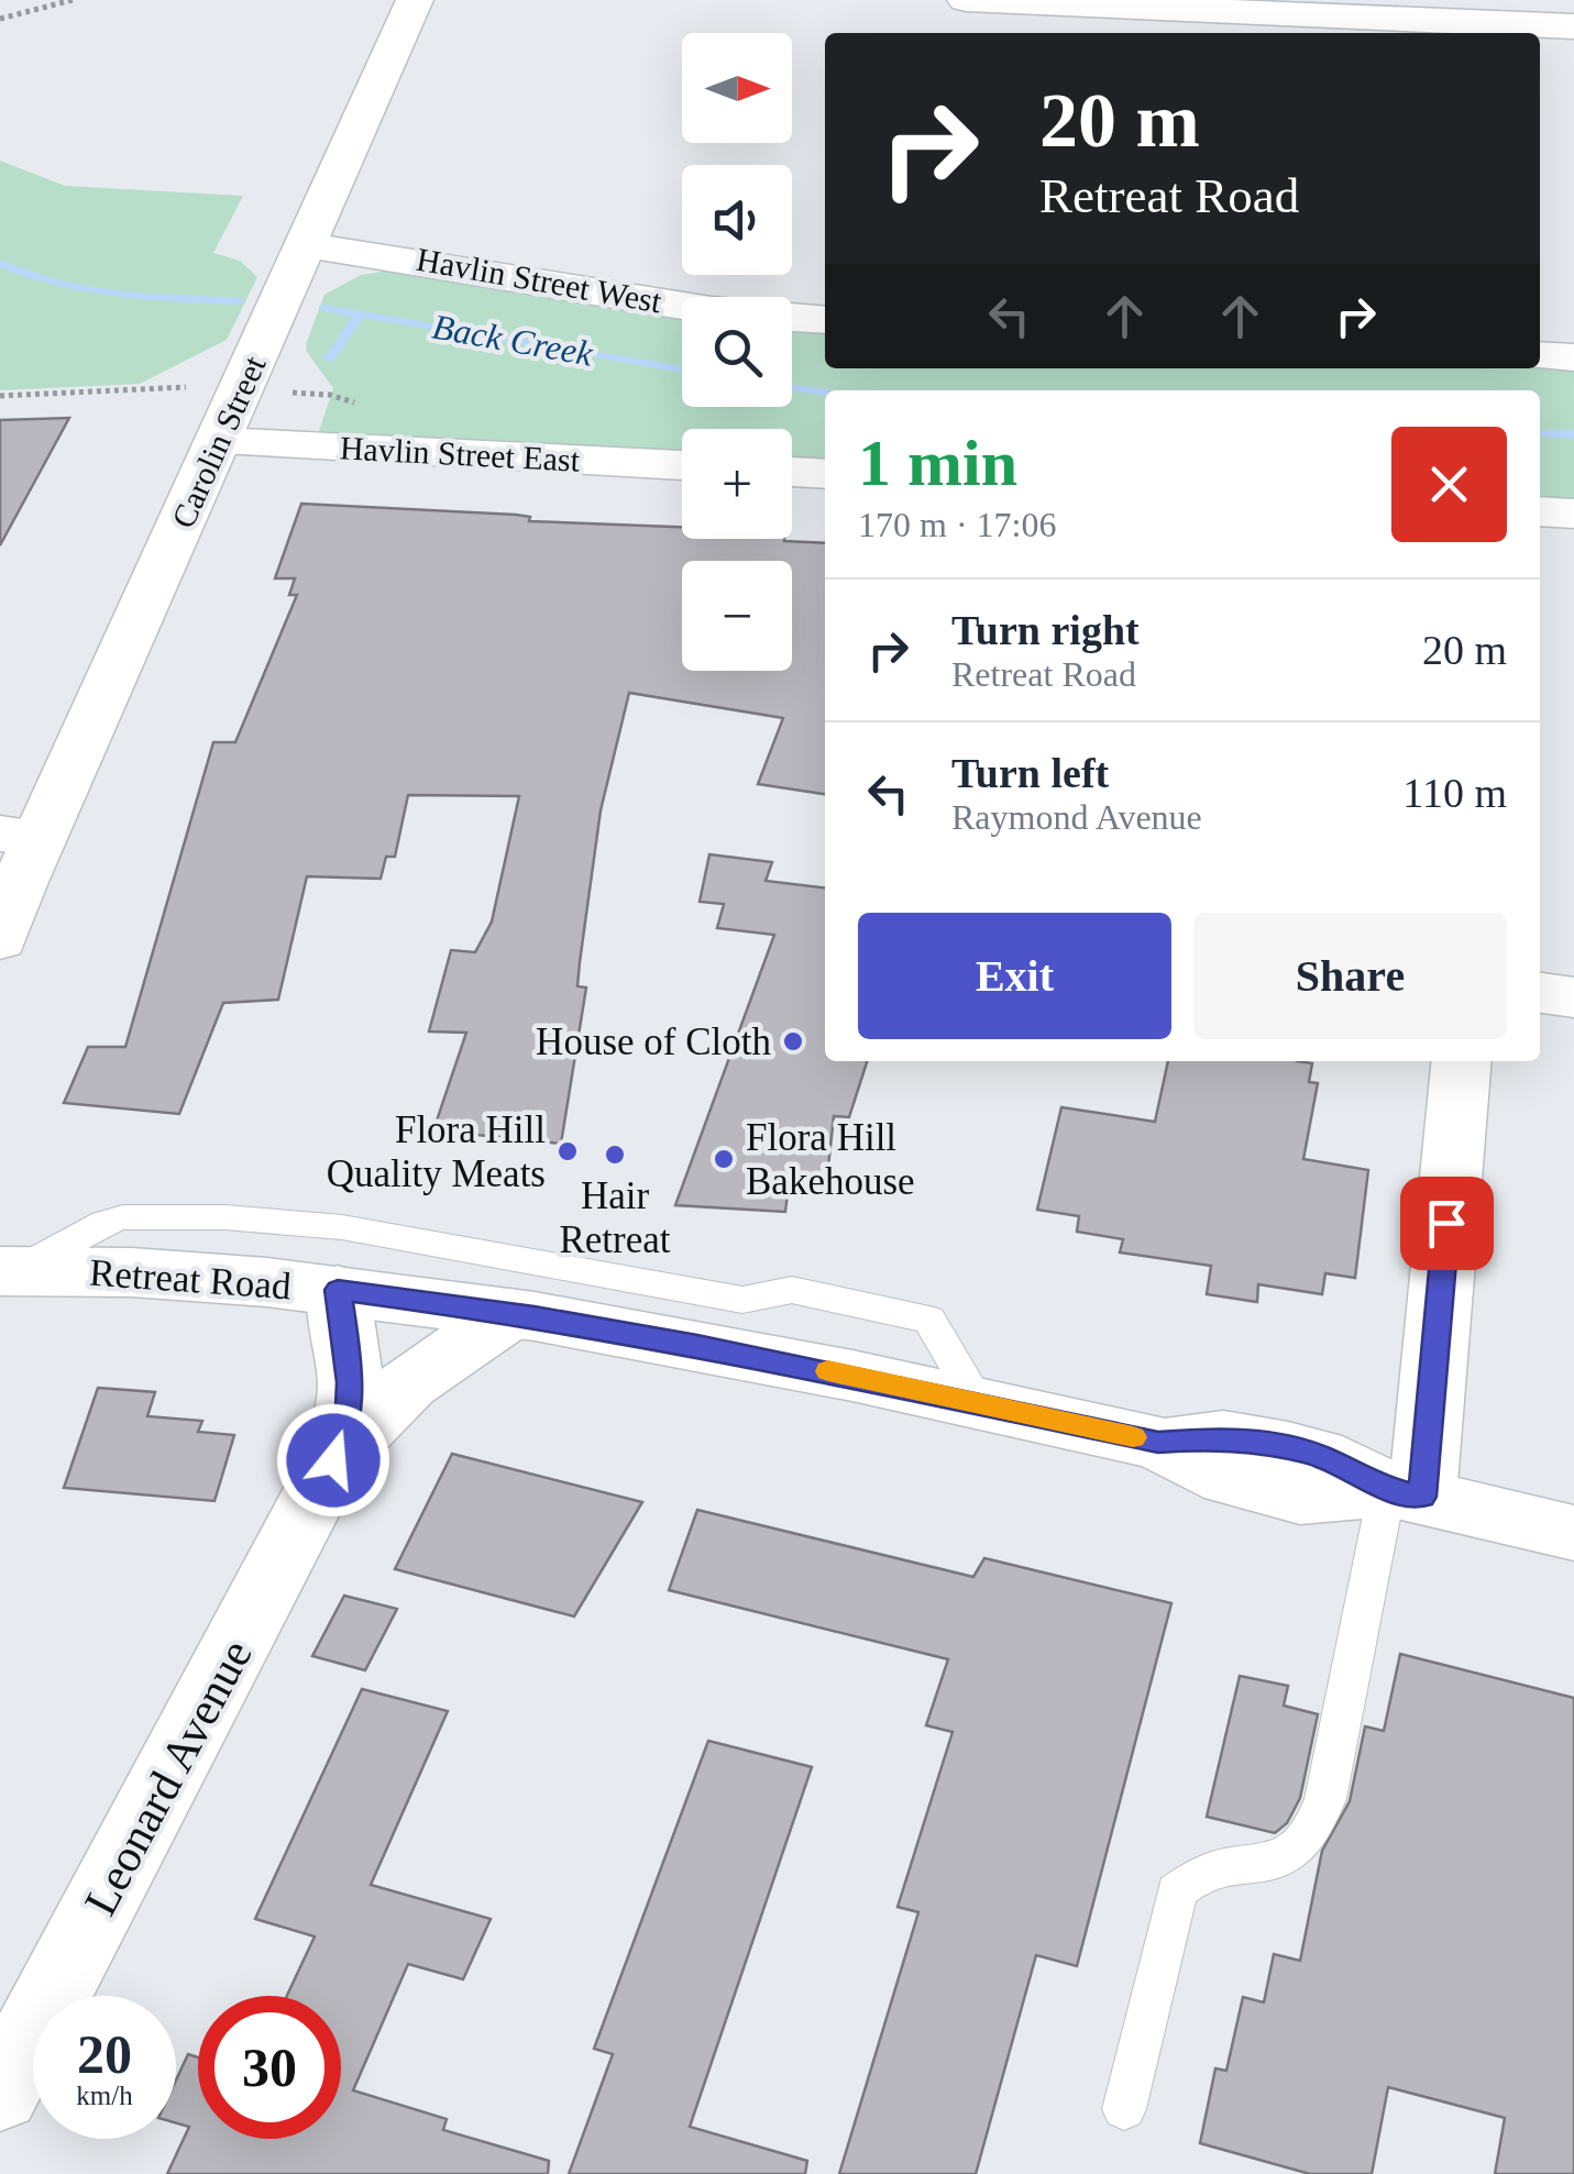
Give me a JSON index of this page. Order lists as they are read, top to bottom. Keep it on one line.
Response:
{"streets":{"street":["Havlin Street West","Carolin Street","Havlin Street East","Retreat Road","Leonard Avenue"]},"crossings":[["Havlin Street West","Carolin Street"],["Carolin Street","Havlin Street East"],["Retreat Road","Leonard Avenue"]],"water":["Back Creek"],"places":["House of Cloth","Flora Hill Quality Meats","Hair Retreat","Flora Hill Bakehouse"],"north":"right","page":{"map_buttons":["+","−"],"turn":["20 m","Retreat Road"],"heading":["1 min","170 m · 17:06"],"list":[{"name":"Turn right","note":"Retreat Road","value":"20 m"},{"name":"Turn left","note":"Raymond Avenue","value":"110 m"}],"buttons":["Exit","Share"],"speed":"20 km/h","limit":"30"}}
